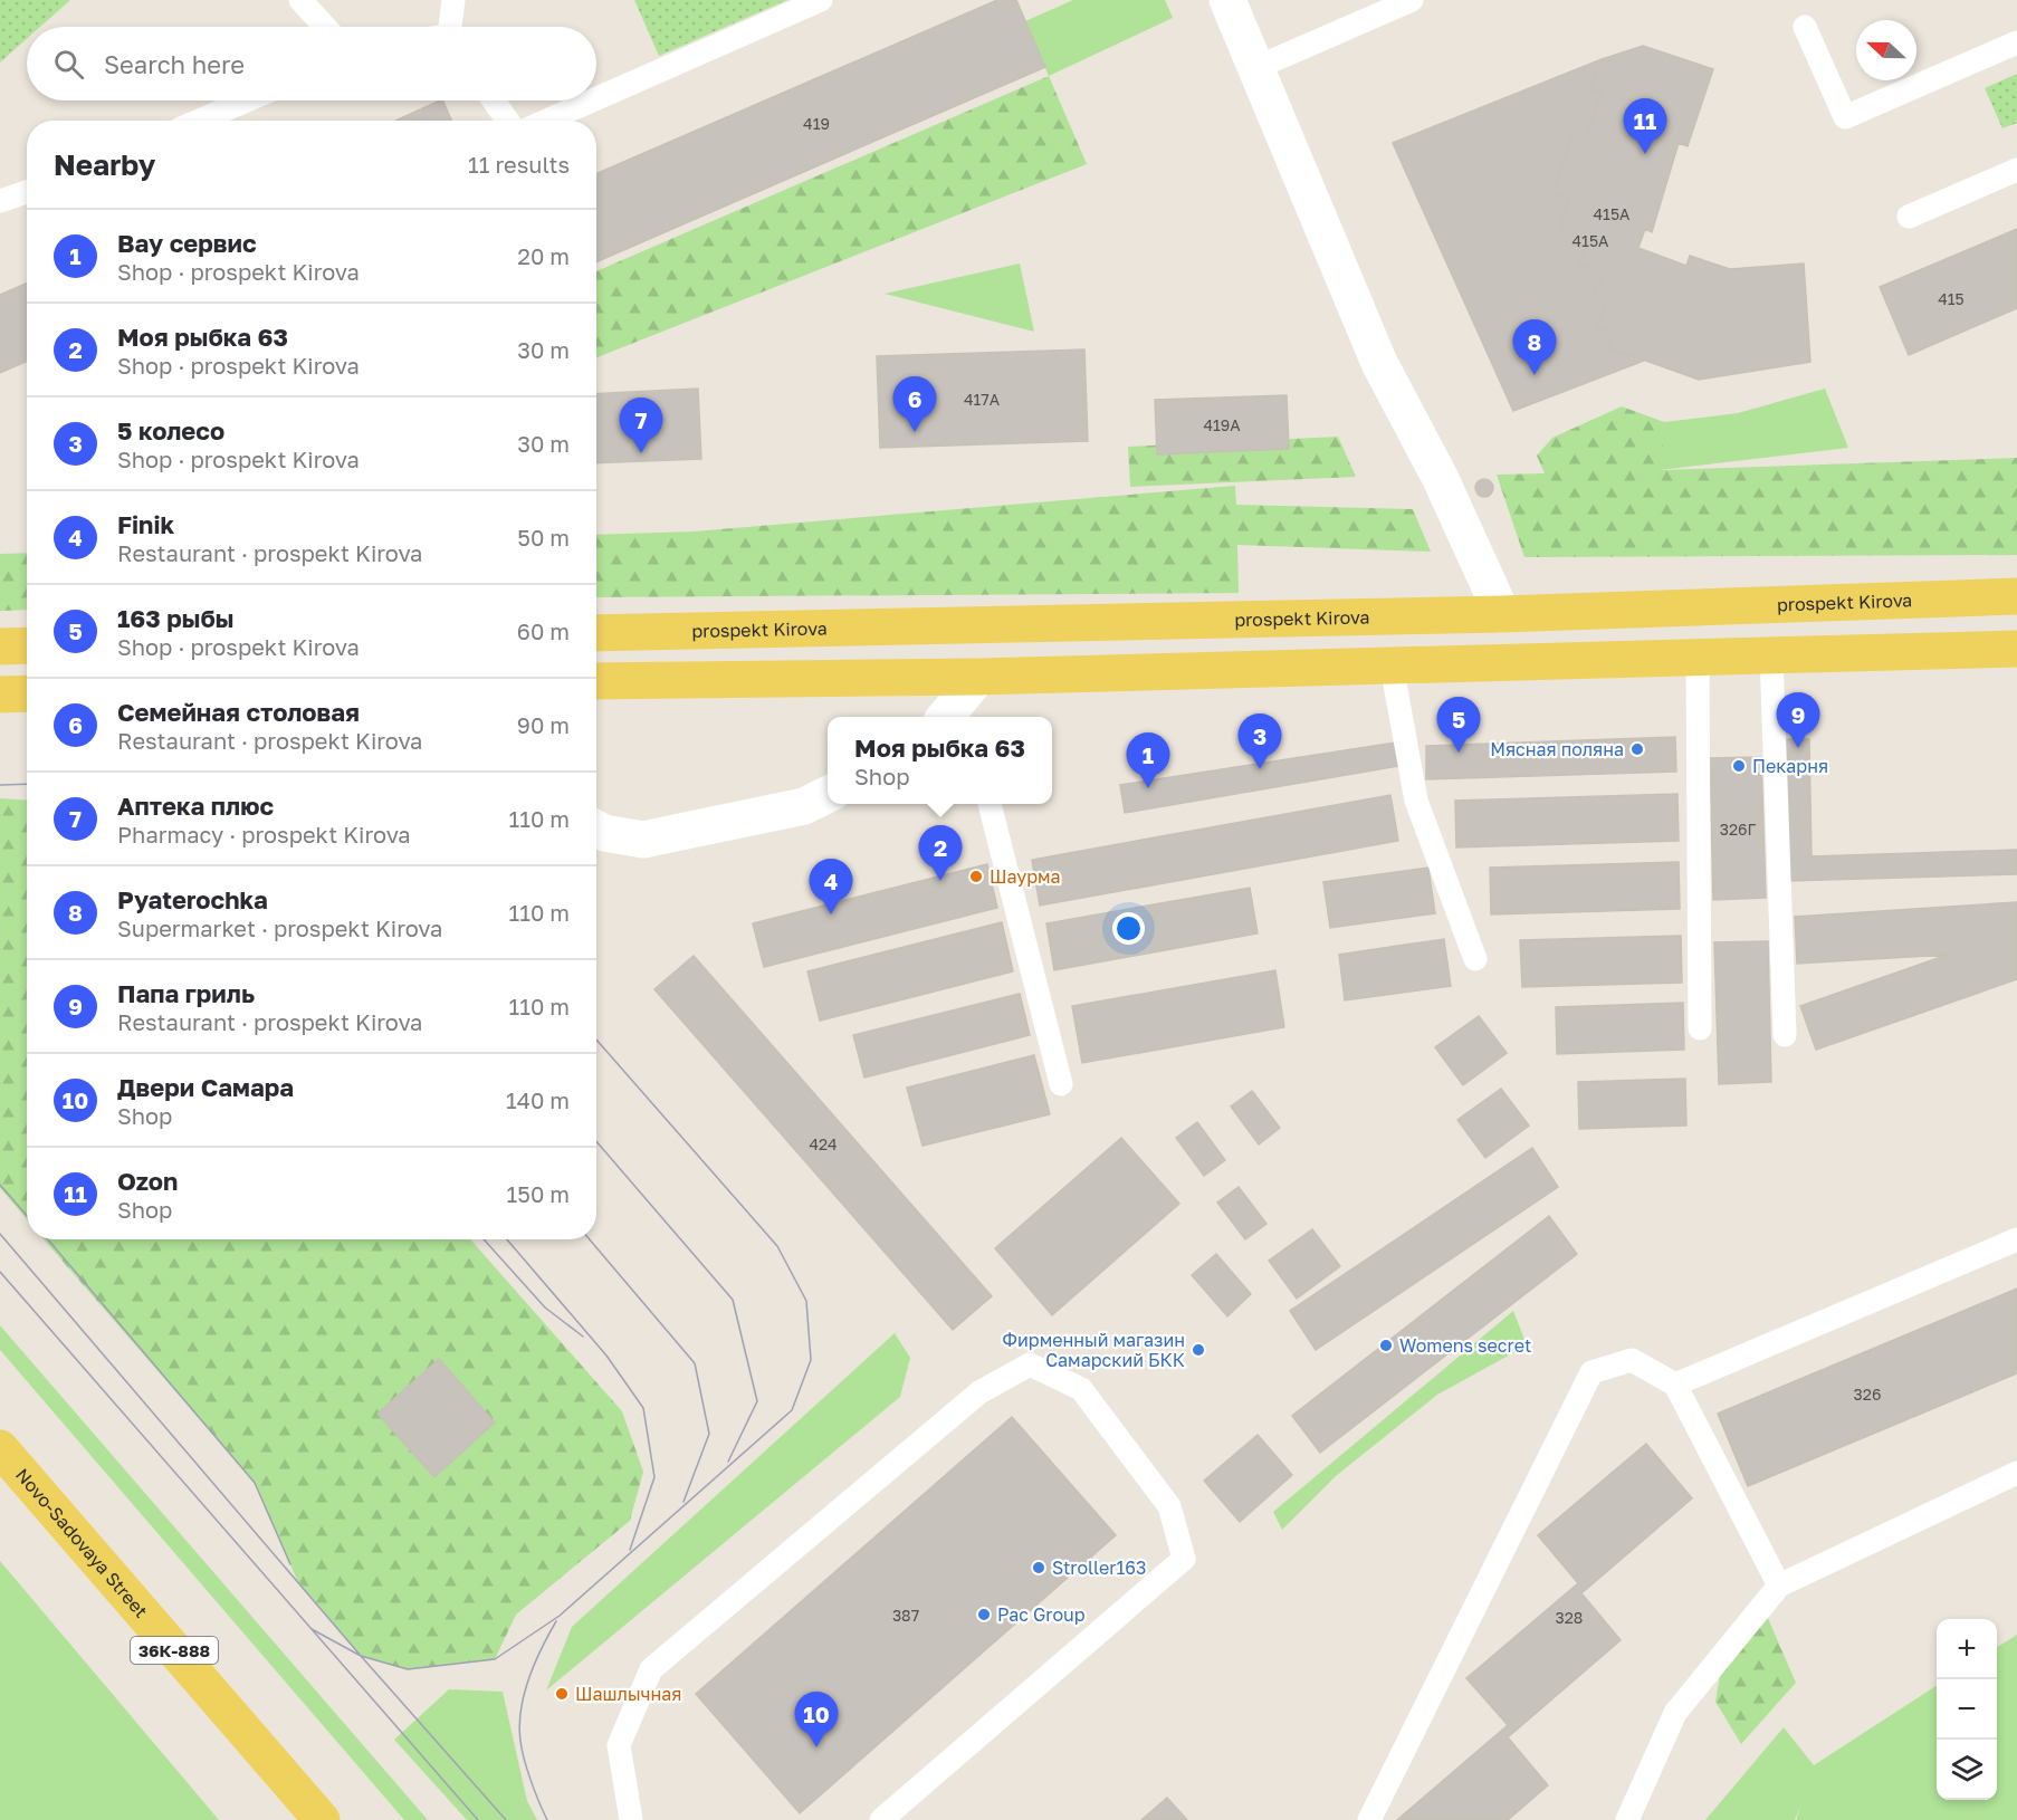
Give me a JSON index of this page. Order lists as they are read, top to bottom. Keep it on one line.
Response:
{"streets":{"main road":["prospekt Kirova","Novo-Sadovaya Street","36К-888"]},"places":["Мясная поляна","Пекарня","Шаурма","Womens secret","Фирменный магазин Самарский БКК","Stroller163","Pac Group","Шашлычная"],"house_numbers":["419","415А","415А","415","417А","419А","326Г","424","326","387","328"],"north":"left","page":{"search":"Search here","pins":["11","8","6","7","9","5","3","1","2","4","10"],"heading":["Nearby","11 results"],"list":[{"mark":"1","name":"Вау сервис","note":"Shop · prospekt Kirova","value":"20 m"},{"mark":"2","name":"Моя рыбка 63","note":"Shop · prospekt Kirova","value":"30 m"},{"mark":"3","name":"5 колесо","note":"Shop · prospekt Kirova","value":"30 m"},{"mark":"4","name":"Finik","note":"Restaurant · prospekt Kirova","value":"50 m"},{"mark":"5","name":"163 рыбы","note":"Shop · prospekt Kirova","value":"60 m"},{"mark":"6","name":"Семейная столовая","note":"Restaurant · prospekt Kirova","value":"90 m"},{"mark":"7","name":"Аптека плюс","note":"Pharmacy · prospekt Kirova","value":"110 m"},{"mark":"8","name":"Pyaterochka","note":"Supermarket · prospekt Kirova","value":"110 m"},{"mark":"9","name":"Папа гриль","note":"Restaurant · prospekt Kirova","value":"110 m"},{"mark":"10","name":"Двери Самара","note":"Shop","value":"140 m"},{"mark":"11","name":"Ozon","note":"Shop","value":"150 m"}],"popup":["Моя рыбка 63","Shop"],"map_buttons":["+","−"]}}
